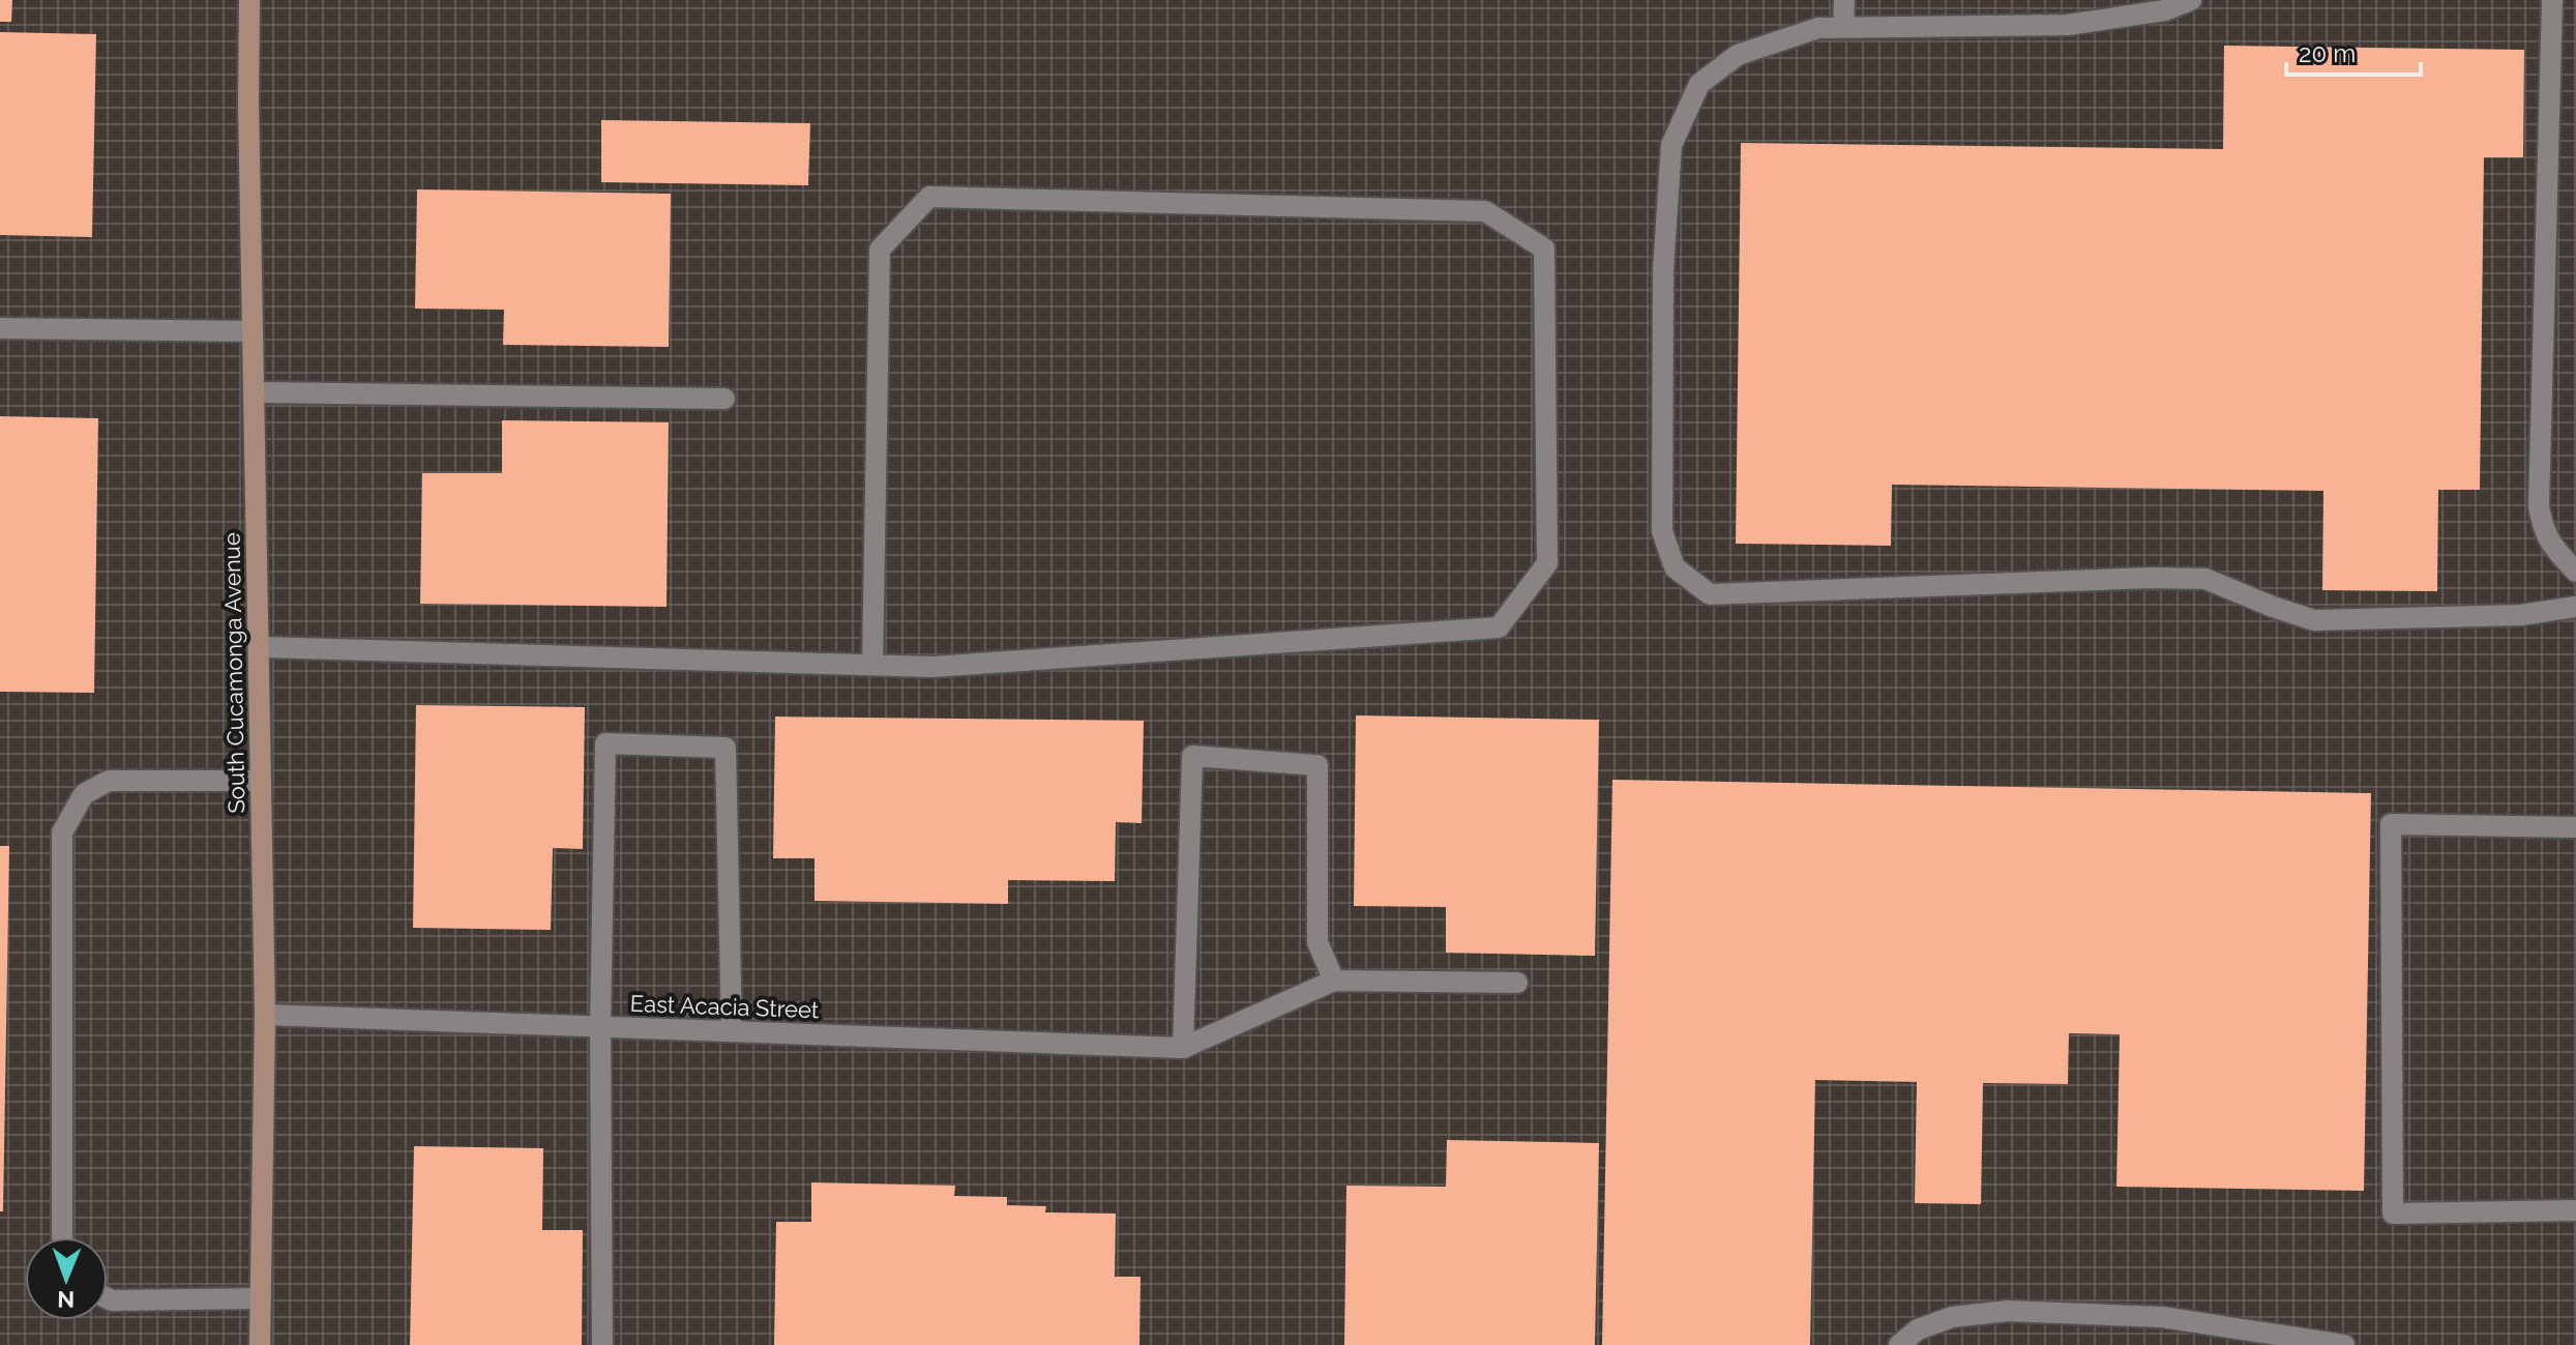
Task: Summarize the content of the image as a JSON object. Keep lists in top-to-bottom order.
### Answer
{
  "streets": {
    "street": ["South Cucamonga Avenue", "East Acacia Street"]
  },
  "crossings": [
    ["South Cucamonga Avenue", "East Acacia Street"]
  ],
  "scale_bar": "20 m",
  "north": "bottom"
}
